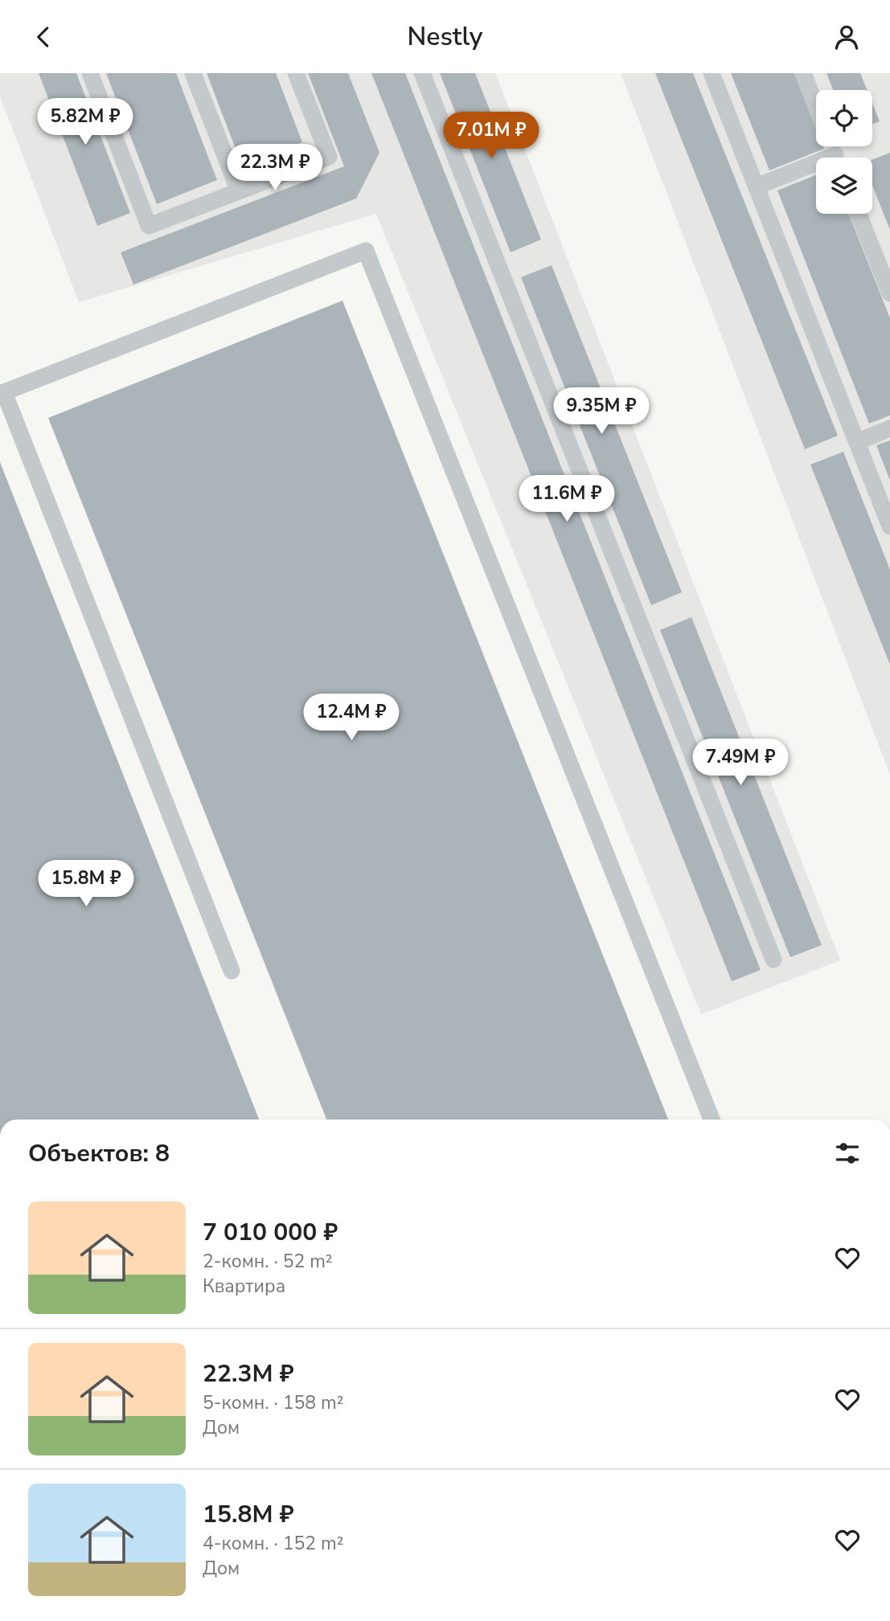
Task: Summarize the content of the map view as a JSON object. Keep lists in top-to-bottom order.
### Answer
{
  "page": {
    "header": "Nestly",
    "price": [
      "5.82M ₽",
      "7.01M ₽",
      "22.3M ₽",
      "9.35M ₽",
      "11.6M ₽",
      "12.4M ₽",
      "7.49M ₽",
      "15.8M ₽"
    ],
    "heading": "Объектов: 8",
    "list": [
      {
        "name": "7 010 000 ₽",
        "note": "2-комн. · 52 m² · Квартира"
      },
      {
        "name": "22.3M ₽",
        "note": "5-комн. · 158 m² · Дом"
      },
      {
        "name": "15.8M ₽",
        "note": "4-комн. · 152 m² · Дом"
      }
    ]
  }
}
